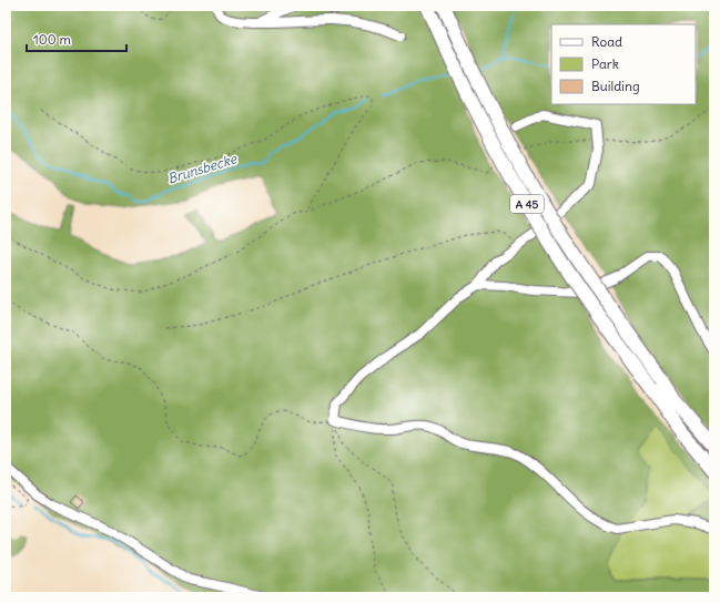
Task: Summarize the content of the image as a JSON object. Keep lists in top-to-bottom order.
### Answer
{
  "streets": {
    "highway": ["A 45"]
  },
  "water": ["Brunsbecke"],
  "legend": ["Road", "Park", "Building"],
  "scale_bar": "100 m"
}
